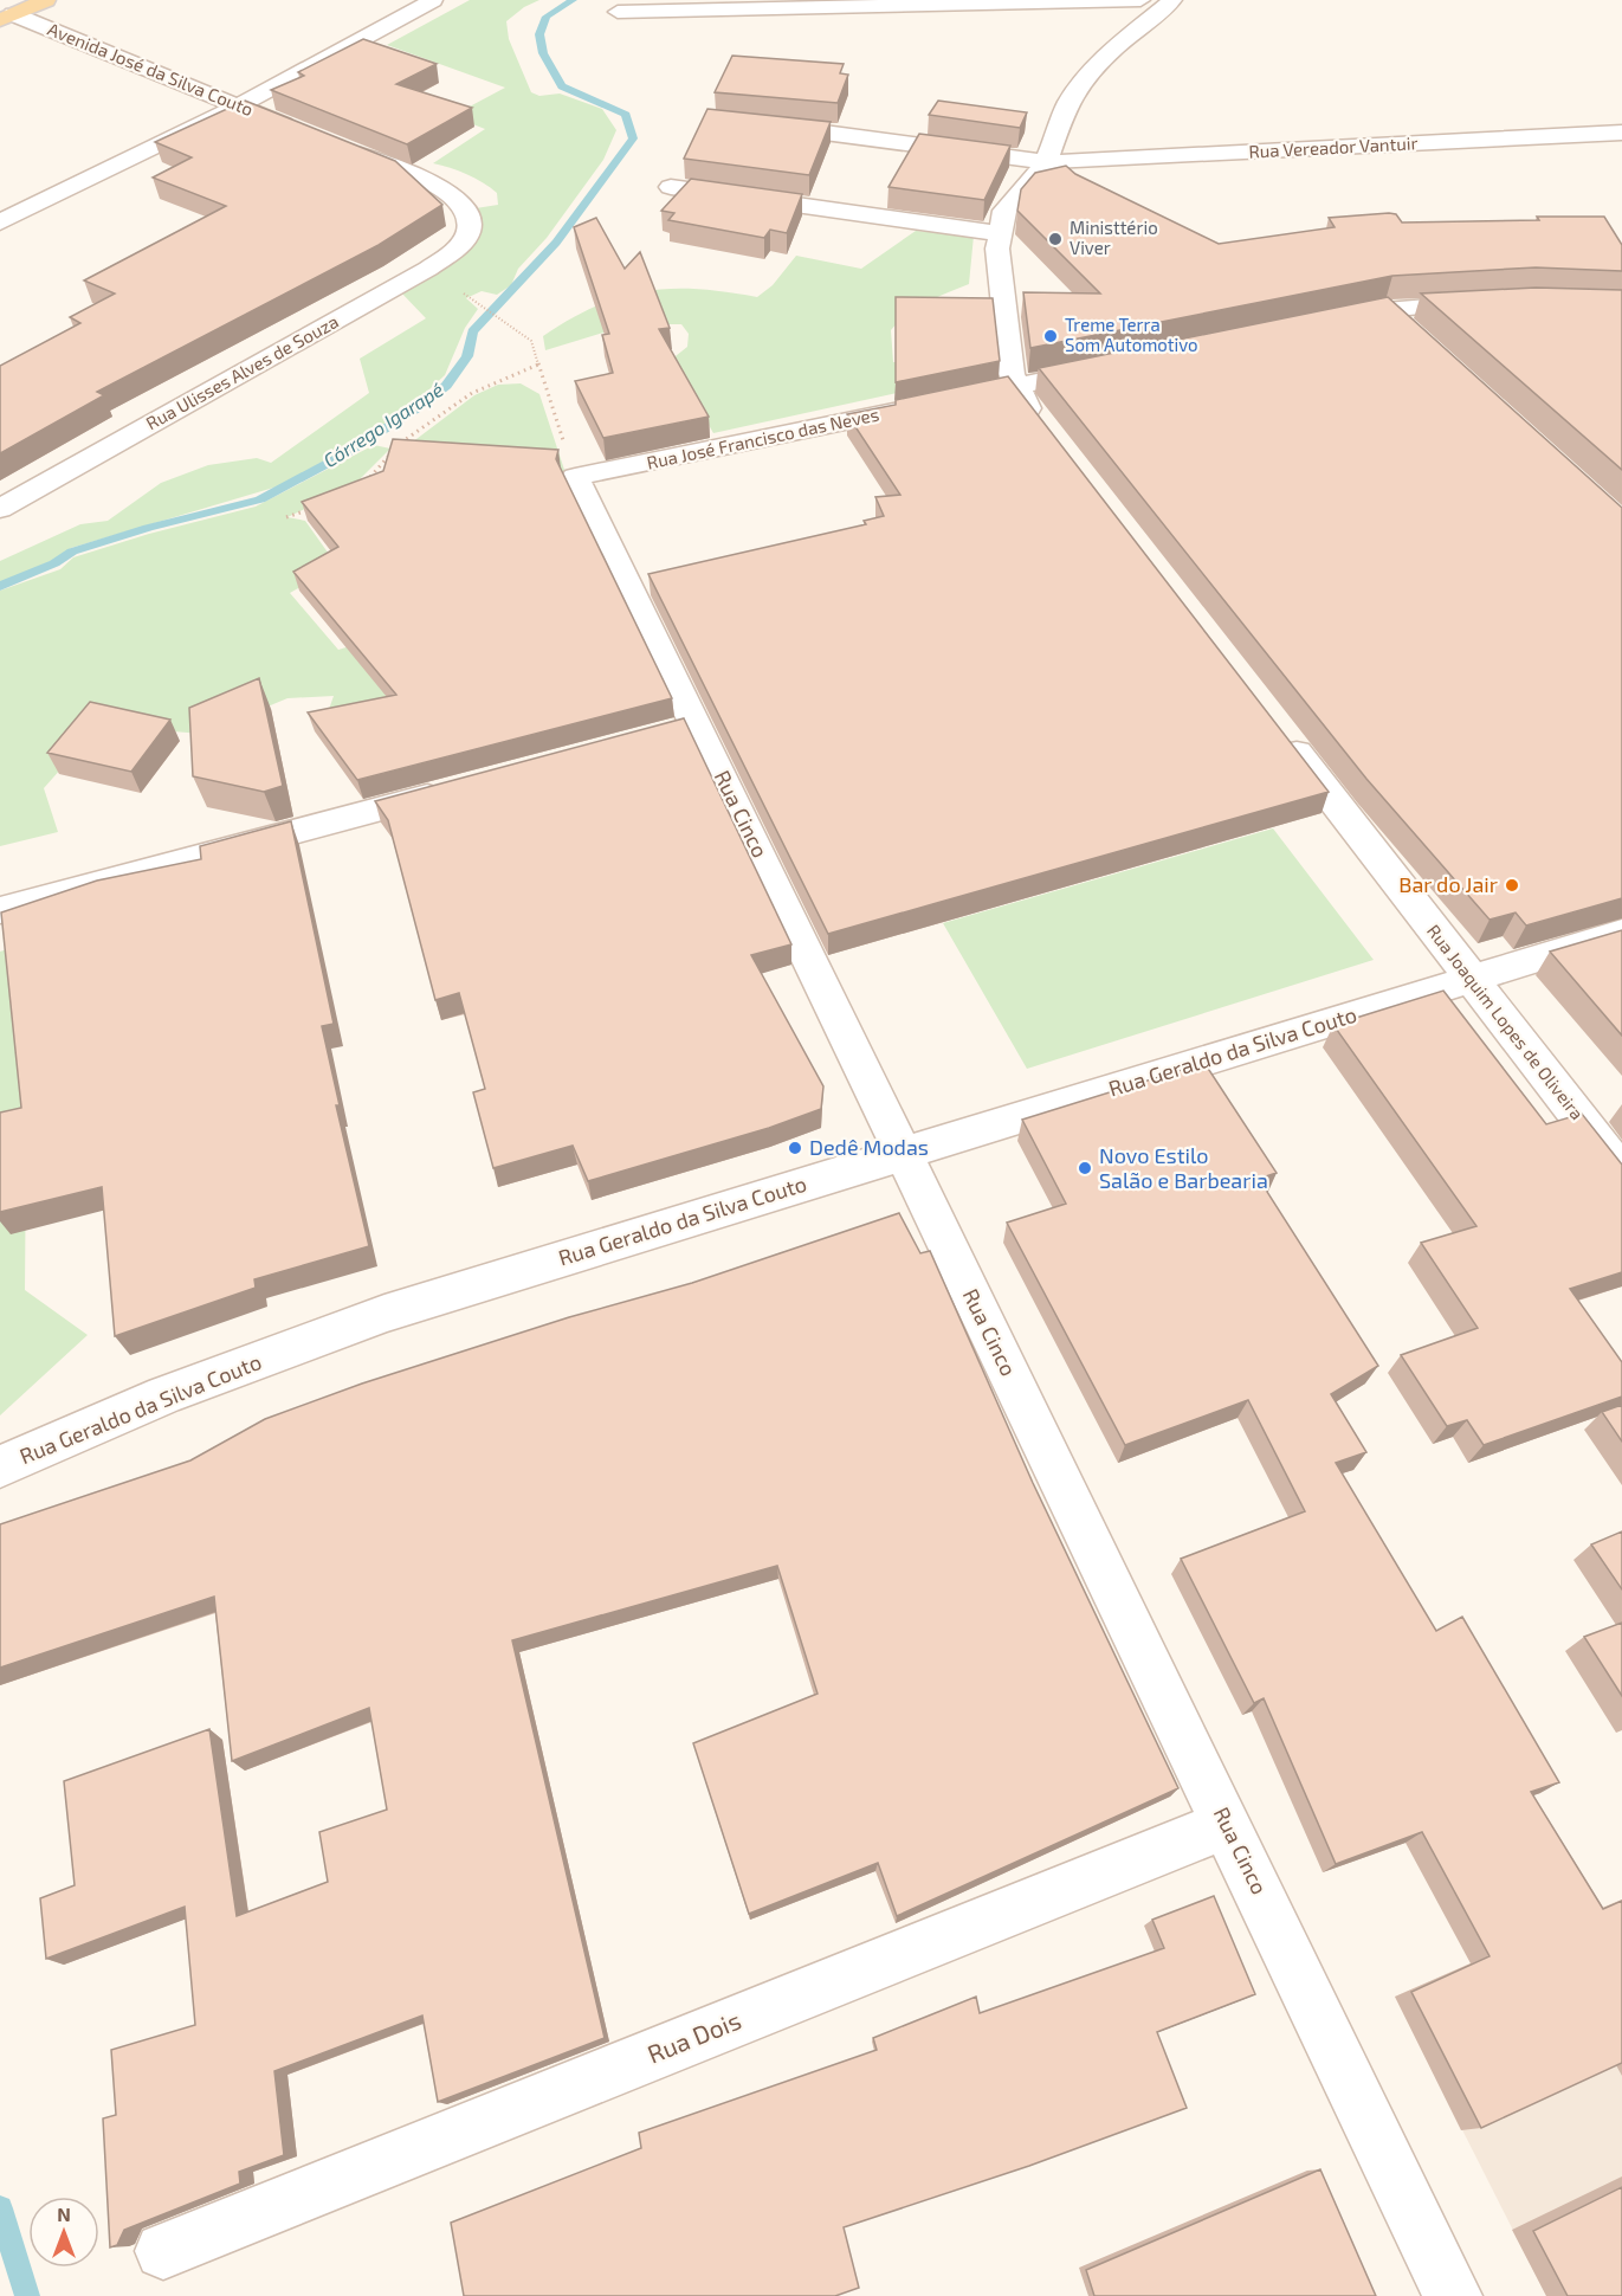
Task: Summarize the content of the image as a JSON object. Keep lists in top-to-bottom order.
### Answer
{
  "streets": {
    "street": [
      "Avenida José da Silva Couto",
      "Rua Vereador Vantuir",
      "Rua Ulisses Alves de Souza",
      "Rua José Francisco das Neves",
      "Rua Cinco",
      "Rua Joaquim Lopes de Oliveira",
      "Rua Geraldo da Silva Couto",
      "Rua Dois"
    ]
  },
  "crossings": [
    ["Rua José Francisco das Neves", "Rua Cinco"],
    ["Rua Cinco", "Rua Geraldo da Silva Couto"],
    ["Rua Cinco", "Rua Dois"],
    ["Rua Joaquim Lopes de Oliveira", "Rua Geraldo da Silva Couto"]
  ],
  "water": ["Córrego Igarapé"],
  "places": [
    "Ministtério Viver",
    "Treme Terra Som Automotivo",
    "Bar do Jair",
    "Dedê Modas",
    "Novo Estilo Salão e Barbearia"
  ],
  "north": "top"
}
